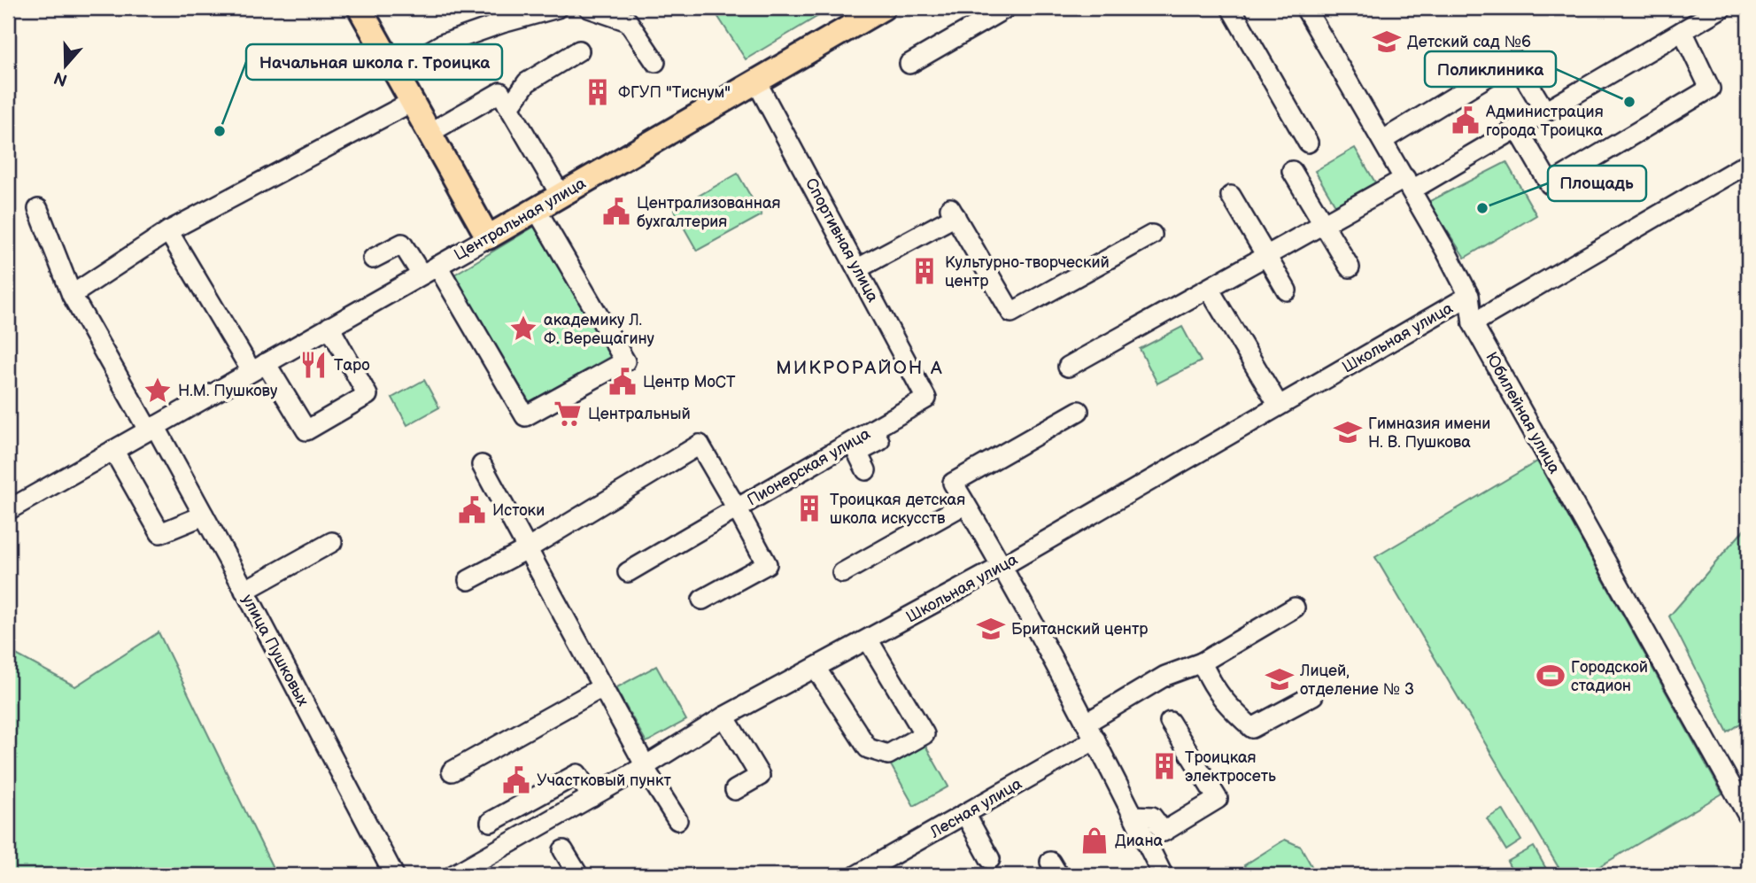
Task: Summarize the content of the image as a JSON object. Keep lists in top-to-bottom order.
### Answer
{
  "streets": {
    "main road": ["Центральная улица"],
    "street": [
      "Спортивная улица",
      "Школьная улица",
      "Юбилейная улица",
      "Пионерская улица",
      "улица Пушковых",
      "Лесная улица"
    ]
  },
  "crossings": [
    ["Центральная улица", "Спортивная улица"],
    ["Центральная улица", "улица Пушковых"],
    ["Спортивная улица", "Пионерская улица"],
    ["Школьная улица", "Юбилейная улица"]
  ],
  "districts": ["МИКРОРАЙОН А"],
  "places": {
    "school or university": [
      "Детский сад №6",
      "Гимназия имени Н. В. Пушкова",
      "Британский центр",
      "Лицей, отделение № 3"
    ],
    "building": [
      "ФГУП \"Тиснум\"",
      "Культурно-творческий центр",
      "Троицкая детская школа искусств",
      "Троицкая электросеть"
    ],
    "other": ["Поликлиника", "Начальная школа г. Троицка", "Площадь"],
    "public building": [
      "Администрация города Троицка",
      "Централизованная бухгалтерия",
      "Центр МоСТ",
      "Истоки",
      "Участковый пункт"
    ],
    "place": ["академику Л. Ф. Верещагину", "Н.М. Пушкову"],
    "restaurant": ["Таро"],
    "supermarket": ["Центральный"],
    "sports": ["Городской стадион"],
    "shop": ["Диана"]
  },
  "north": "bottom"
}
